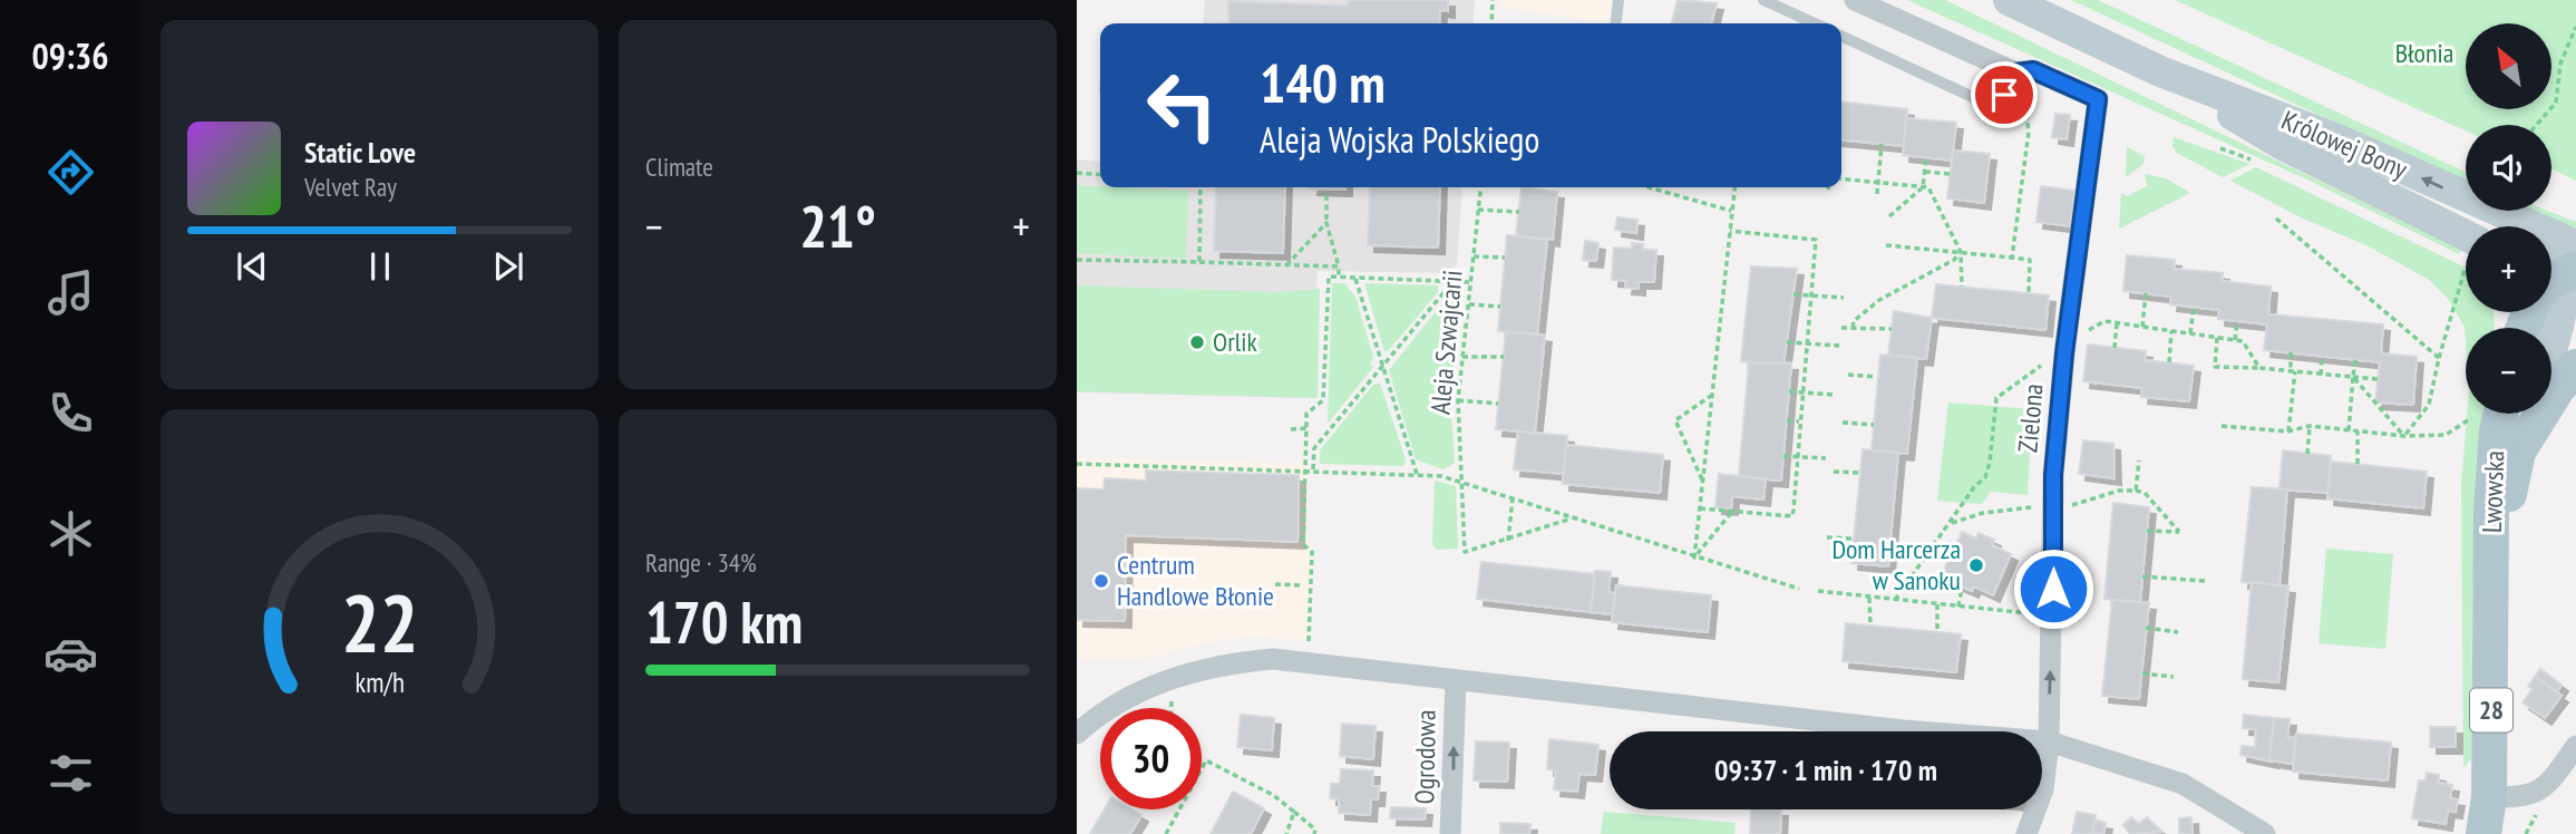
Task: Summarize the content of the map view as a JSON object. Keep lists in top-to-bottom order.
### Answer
{
  "streets": {
    "main road": ["Królowej Bony", "Lwowska", "28"],
    "street": ["Zielona", "Ogrodowa"],
    "path": ["Aleja Szwajcarii"]
  },
  "one_way": ["Ogrodowa"],
  "parks": ["Błonia"],
  "places": ["Orlik", "Dom Harcerza w Sanoku", "Centrum Handlowe Błonie"],
  "north": "top left",
  "page": {
    "tabs": "09:36",
    "tile": [
      "Climate",
      ["Range · 34%", "170 km"]
    ],
    "map_buttons": ["+", "−"],
    "turn": ["140 m", "Aleja Wojska Polskiego"],
    "song": ["Static Love", "Velvet Ray"],
    "heat": ["−", "21°", "+"],
    "limit": "30",
    "trip": "09:37 · 1 min · 170 m",
    "gauge": ["22", "km/h"]
  }
}
